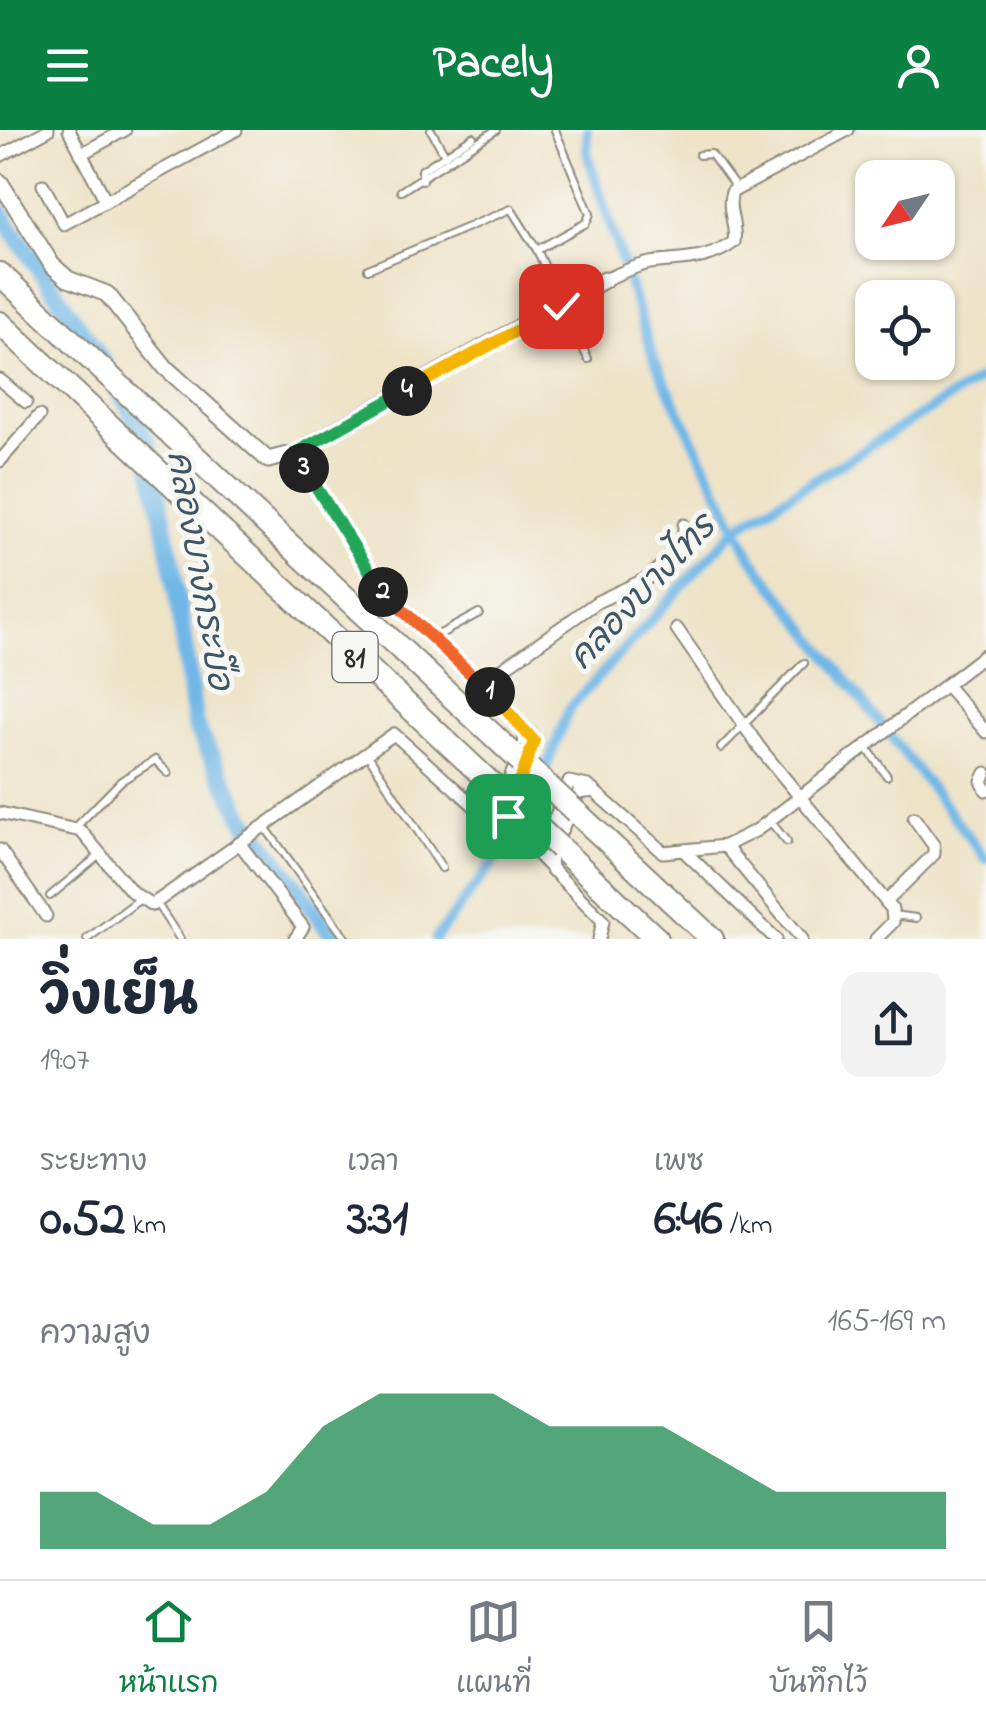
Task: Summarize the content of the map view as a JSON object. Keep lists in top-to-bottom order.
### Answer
{
  "streets": {
    "highway": ["81"]
  },
  "water": ["คลองบางกระบือ", "คลองบางไทร"],
  "north": "bottom left",
  "page": {
    "header": "Pacely",
    "pins": [
      "4",
      "3",
      "2",
      "1"
    ],
    "heading": ["วิ่งเย็น", "19:07"],
    "stats": [
      ["ระยะทาง", "0.52 km"],
      ["เวลา", "3:31"],
      ["เพซ", "6:46 /km"]
    ],
    "chart": ["ความสูง", "165–169 m"],
    "tabs": ["หน้าแรก", "แผนที่", "บันทึกไว้"]
  }
}
